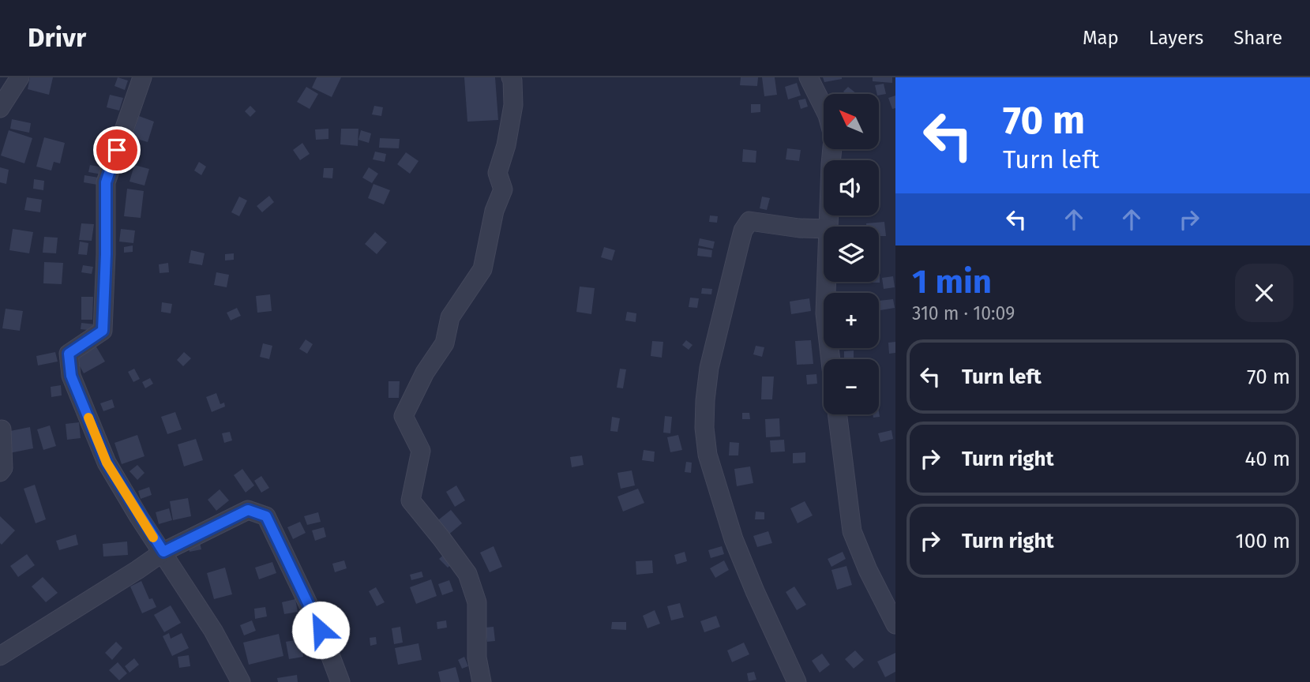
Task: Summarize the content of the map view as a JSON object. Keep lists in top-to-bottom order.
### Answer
{
  "north": "top left",
  "page": {
    "header": "Drivr",
    "nav": ["Map", "Layers", "Share"],
    "turn": ["70 m", "Turn left"],
    "map_buttons": ["+", "−"],
    "heading": ["1 min", "310 m · 10:09"],
    "list": [
      {
        "name": "Turn left",
        "value": "70 m"
      },
      {
        "name": "Turn right",
        "value": "40 m"
      },
      {
        "name": "Turn right",
        "value": "100 m"
      }
    ]
  }
}
